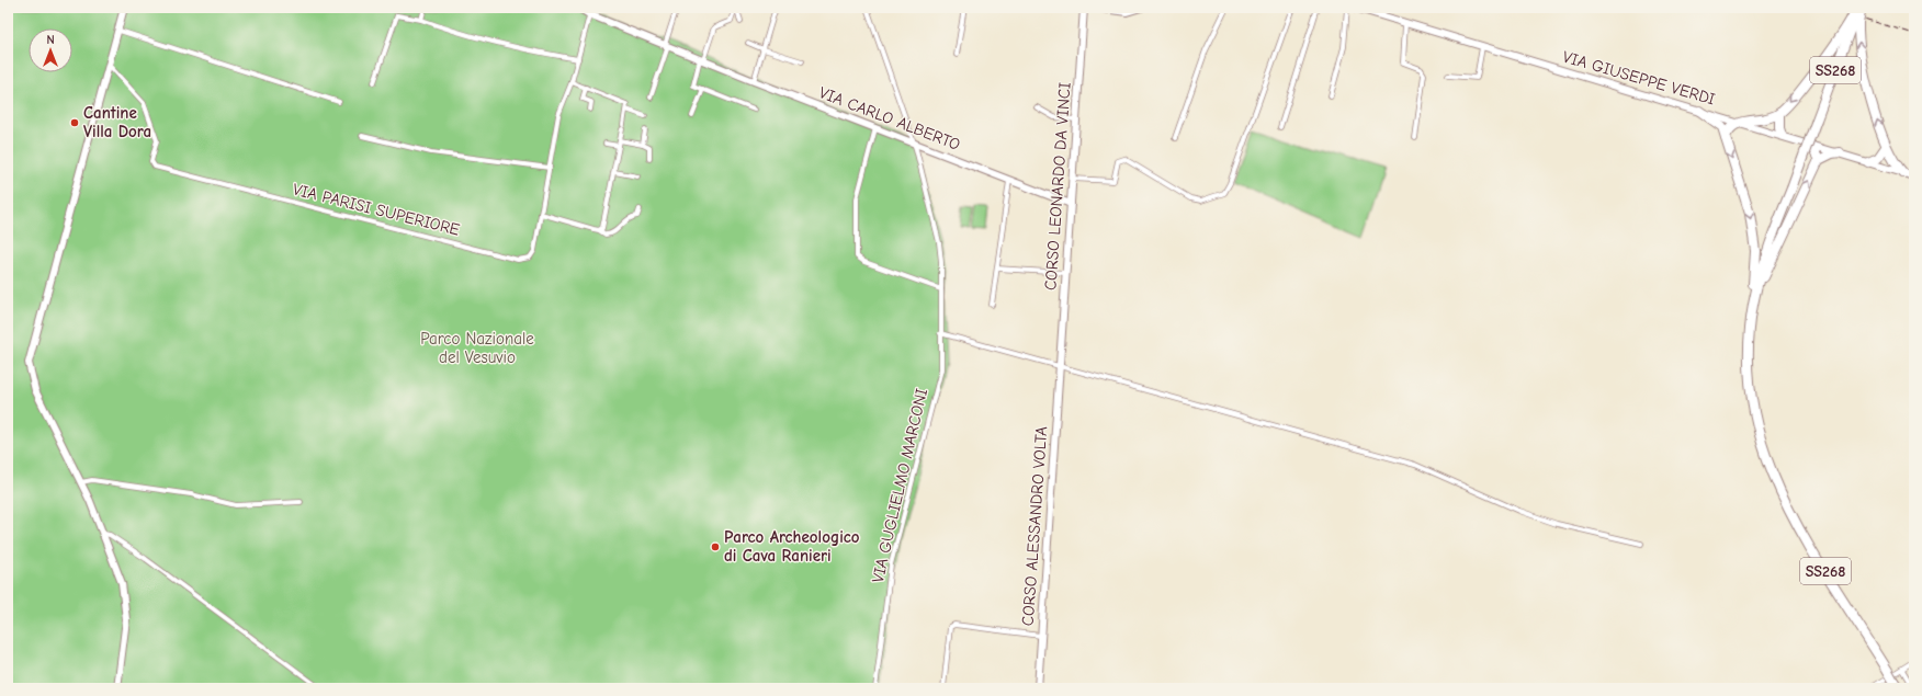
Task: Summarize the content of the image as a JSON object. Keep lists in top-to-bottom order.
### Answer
{
  "streets": {
    "highway": ["SS268"],
    "street": [
      "VIA GIUSEPPE VERDI",
      "VIA CARLO ALBERTO",
      "CORSO LEONARDO DA VINCI",
      "VIA PARISI SUPERIORE",
      "VIA GUGLIELMO MARCONI",
      "CORSO ALESSANDRO VOLTA"
    ]
  },
  "crossings": [
    ["VIA CARLO ALBERTO", "CORSO LEONARDO DA VINCI"],
    ["VIA CARLO ALBERTO", "VIA PARISI SUPERIORE"],
    ["VIA CARLO ALBERTO", "VIA GUGLIELMO MARCONI"],
    ["CORSO LEONARDO DA VINCI", "CORSO ALESSANDRO VOLTA"]
  ],
  "parks": ["Parco Nazionale del Vesuvio"],
  "places": ["Cantine Villa Dora", "Parco Archeologico di Cava Ranieri"],
  "north": "top"
}
